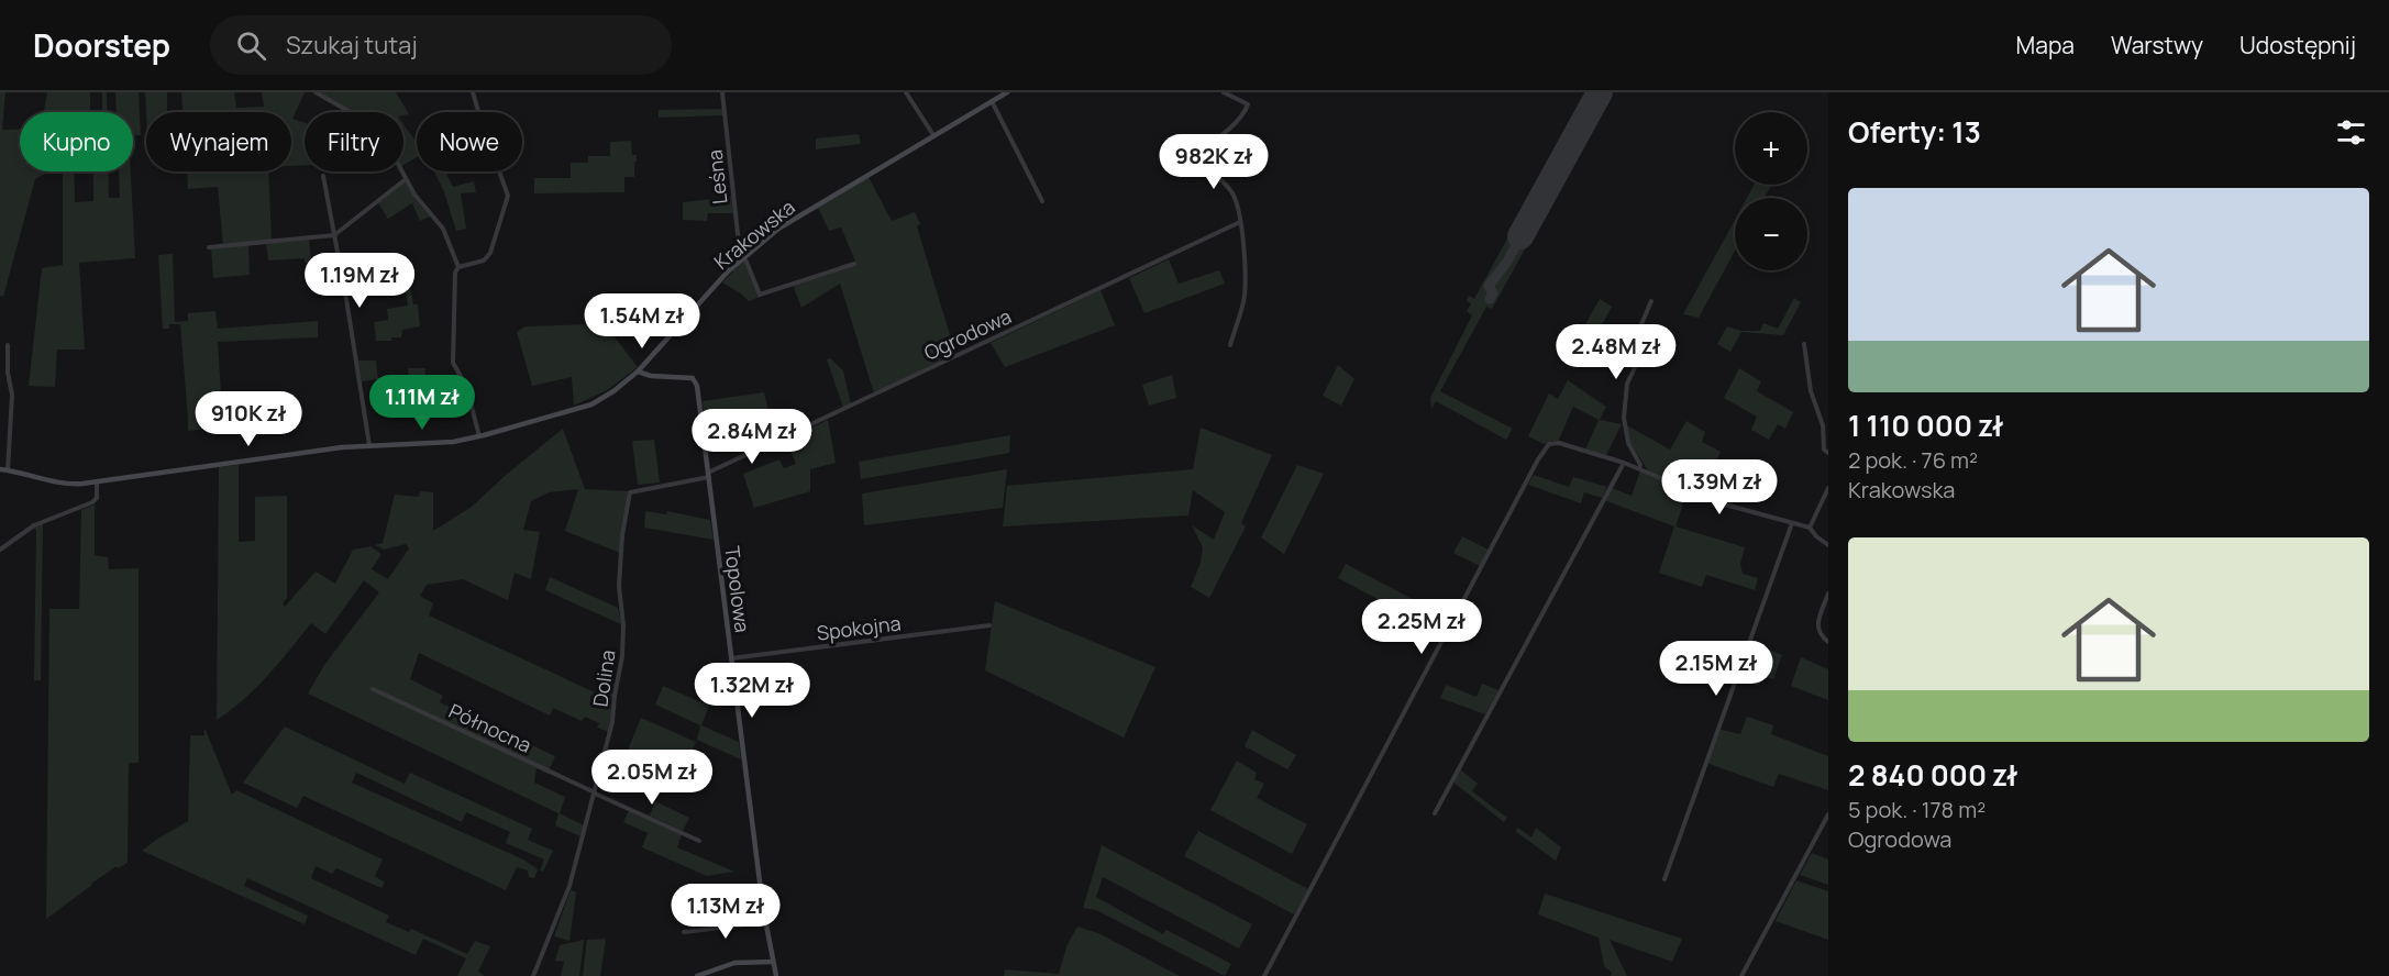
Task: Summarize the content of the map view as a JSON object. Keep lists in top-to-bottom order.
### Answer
{
  "streets": {
    "main road": ["Krakowska", "Topolowa"],
    "street": [
      "Leśna",
      "Ogrodowa",
      "Spokojna",
      "Dolina",
      "Północna"
    ]
  },
  "crossings": [
    ["Leśna", "Krakowska"],
    ["Krakowska", "Topolowa"],
    ["Ogrodowa", "Topolowa"],
    ["Ogrodowa", "Dolina"],
    ["Topolowa", "Spokojna"],
    ["Topolowa", "Dolina"],
    ["Dolina", "Północna"]
  ],
  "page": {
    "header": "Doorstep",
    "search": "Szukaj tutaj",
    "nav": ["Mapa", "Warstwy", "Udostępnij"],
    "heading": "Oferty: 13",
    "map_buttons": ["+", "−"],
    "chip": [
      "Kupno",
      "Wynajem",
      "Filtry",
      "Nowe"
    ],
    "price": [
      "982K zł",
      "1.19M zł",
      "1.54M zł",
      "2.48M zł",
      "1.11M zł",
      "910K zł",
      "2.84M zł",
      "1.39M zł",
      "2.25M zł",
      "2.15M zł",
      "1.32M zł",
      "2.05M zł",
      "1.13M zł"
    ],
    "list": [
      {
        "name": "1 110 000 zł",
        "note": "2 pok. · 76 m² · Krakowska"
      },
      {
        "name": "2 840 000 zł",
        "note": "5 pok. · 178 m² · Ogrodowa"
      }
    ]
  }
}
